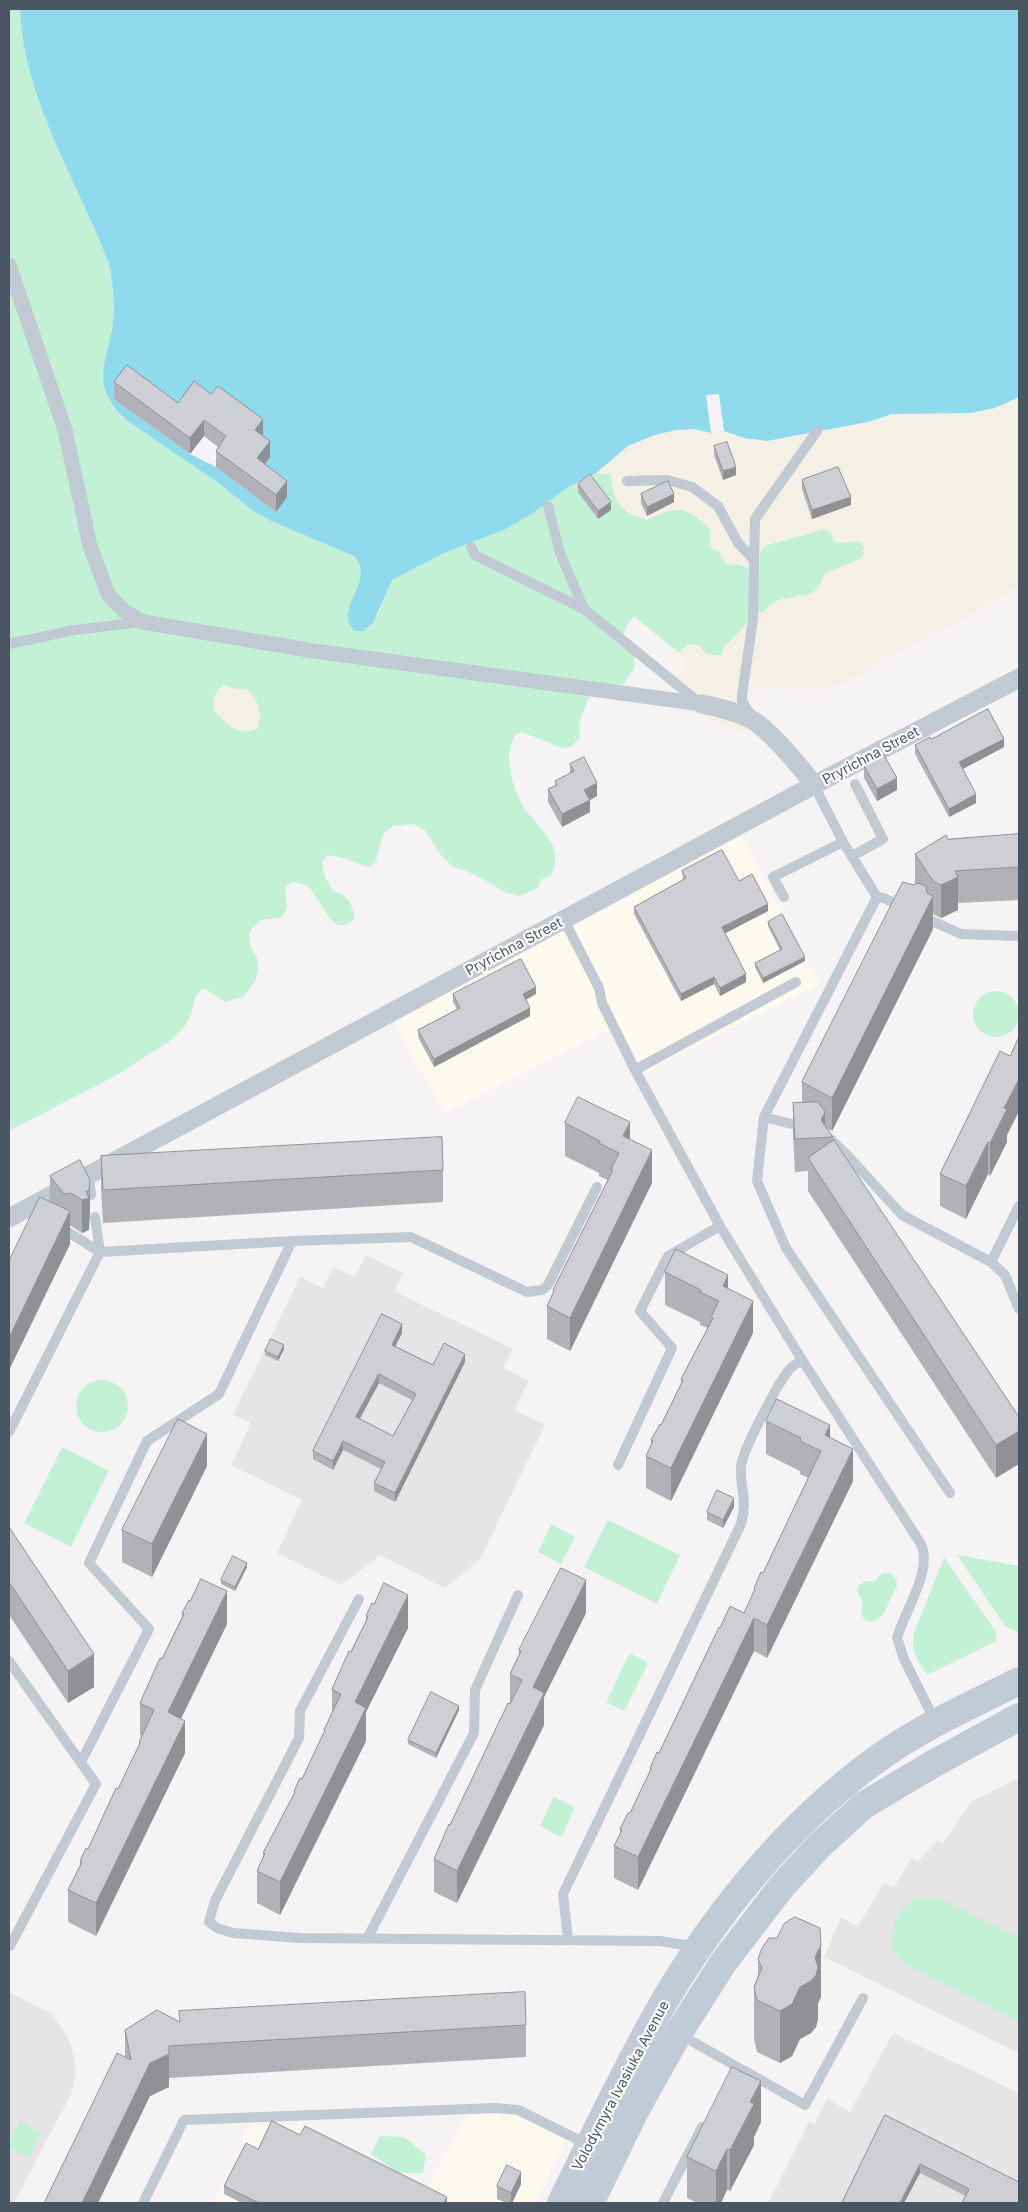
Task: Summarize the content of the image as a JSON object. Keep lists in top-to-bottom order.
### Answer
{
  "streets": {
    "main road": ["Volodymyra Ivasiuka Avenue"],
    "street": ["Pryrichna Street"]
  }
}
